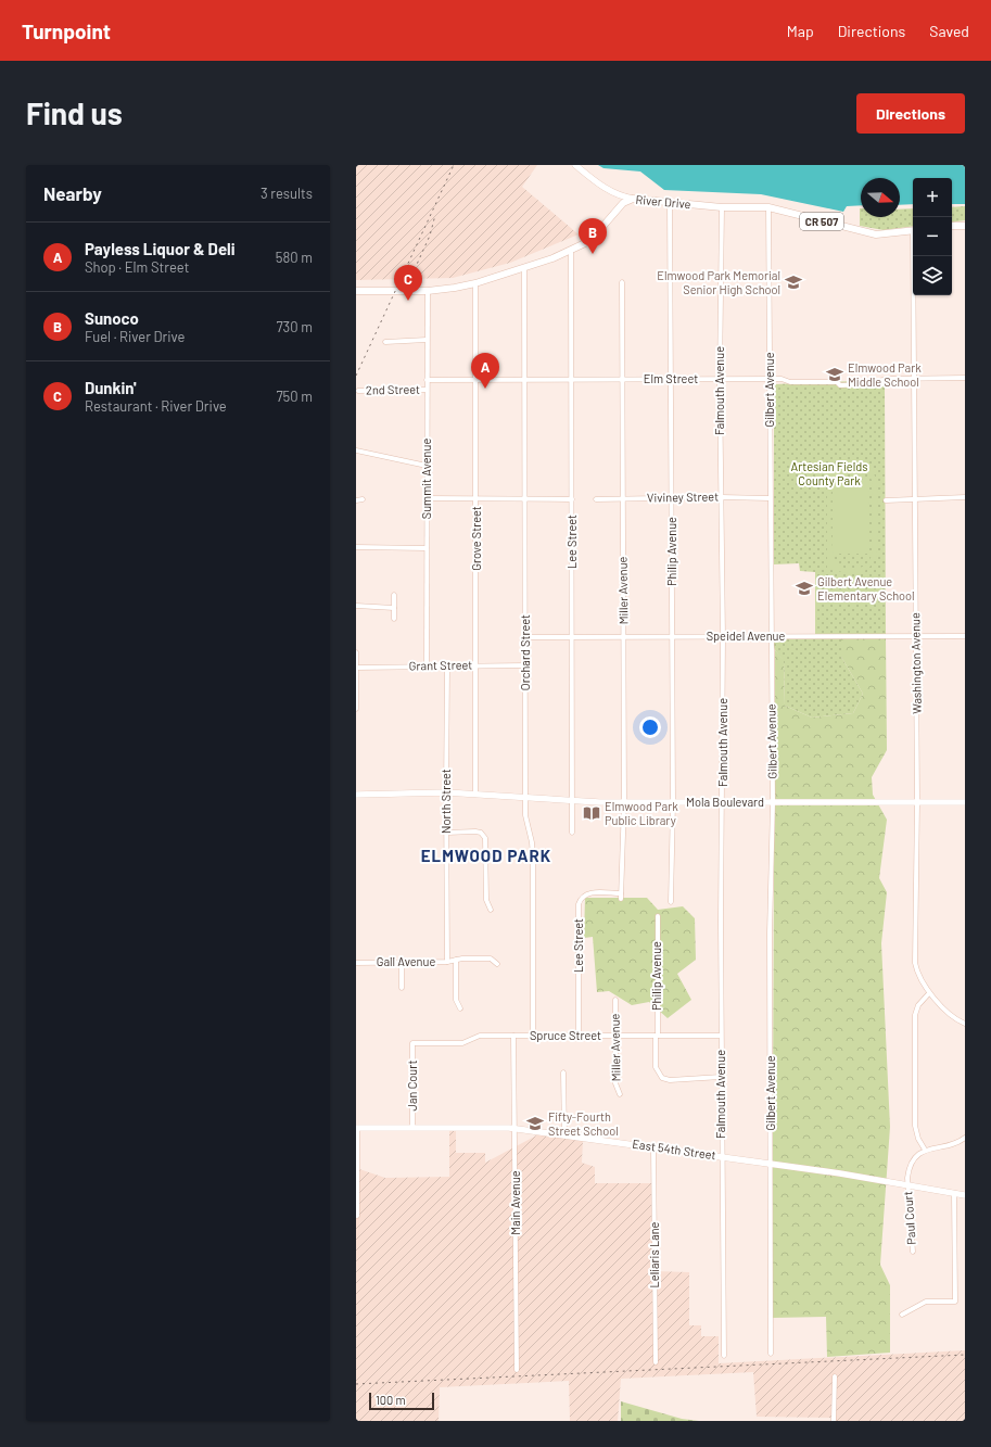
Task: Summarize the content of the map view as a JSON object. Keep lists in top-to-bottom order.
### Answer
{
  "streets": {
    "main road": ["River Drive", "CR 507"],
    "street": [
      "Elm Street",
      "2nd Street",
      "Gilbert Avenue",
      "Falmouth Avenue",
      "Summit Avenue",
      "Viviney Street",
      "Grove Street",
      "Lee Street",
      "Philip Avenue",
      "Miller Avenue",
      "Speidel Avenue",
      "Orchard Street",
      "Washington Avenue",
      "Grant Street",
      "North Street",
      "Mola Boulevard",
      "Gall Avenue",
      "Spruce Street",
      "Jan Court",
      "East 54th Street",
      "Main Avenue",
      "Paul Court",
      "Leliaris Lane"
    ]
  },
  "crossings": [
    ["River Drive", "Gilbert Avenue"],
    ["River Drive", "Falmouth Avenue"],
    ["River Drive", "Summit Avenue"],
    ["River Drive", "Grove Street"],
    ["River Drive", "Lee Street"],
    ["River Drive", "Philip Avenue"],
    ["River Drive", "Orchard Street"],
    ["Elm Street", "Gilbert Avenue"],
    ["Elm Street", "Falmouth Avenue"],
    ["Elm Street", "Summit Avenue"],
    ["Elm Street", "Grove Street"],
    ["Elm Street", "Lee Street"],
    ["Elm Street", "Philip Avenue"],
    ["Elm Street", "Miller Avenue"],
    ["Elm Street", "Orchard Street"],
    ["Elm Street", "Washington Avenue"],
    ["2nd Street", "Summit Avenue"],
    ["Gilbert Avenue", "Viviney Street"],
    ["Gilbert Avenue", "Speidel Avenue"],
    ["Gilbert Avenue", "Mola Boulevard"],
    ["Gilbert Avenue", "East 54th Street"],
    ["Falmouth Avenue", "Viviney Street"],
    ["Falmouth Avenue", "Philip Avenue"],
    ["Falmouth Avenue", "Speidel Avenue"],
    ["Falmouth Avenue", "Mola Boulevard"],
    ["Falmouth Avenue", "Spruce Street"],
    ["Falmouth Avenue", "East 54th Street"],
    ["Summit Avenue", "Grant Street"],
    ["Viviney Street", "Philip Avenue"],
    ["Viviney Street", "Miller Avenue"],
    ["Grove Street", "Grant Street"],
    ["Grove Street", "Mola Boulevard"],
    ["Lee Street", "Miller Avenue"],
    ["Lee Street", "Speidel Avenue"],
    ["Lee Street", "Mola Boulevard"],
    ["Lee Street", "Spruce Street"],
    ["Philip Avenue", "Speidel Avenue"],
    ["Philip Avenue", "Mola Boulevard"],
    ["Philip Avenue", "Spruce Street"],
    ["Miller Avenue", "Speidel Avenue"],
    ["Miller Avenue", "Mola Boulevard"],
    ["Miller Avenue", "Spruce Street"],
    ["Speidel Avenue", "Orchard Street"],
    ["Speidel Avenue", "Washington Avenue"],
    ["Orchard Street", "Grant Street"],
    ["Orchard Street", "Mola Boulevard"],
    ["Orchard Street", "Spruce Street"],
    ["Washington Avenue", "Mola Boulevard"],
    ["Grant Street", "North Street"],
    ["North Street", "Mola Boulevard"],
    ["North Street", "Gall Avenue"],
    ["Spruce Street", "Jan Court"],
    ["Spruce Street", "Main Avenue"],
    ["Jan Court", "East 54th Street"],
    ["East 54th Street", "Main Avenue"],
    ["East 54th Street", "Paul Court"],
    ["East 54th Street", "Leliaris Lane"]
  ],
  "districts": ["ELMWOOD PARK"],
  "parks": ["Artesian Fields County Park"],
  "places": {
    "school or university": [
      "Elmwood Park Memorial Senior High School",
      "Elmwood Park Middle School",
      "Gilbert Avenue Elementary School",
      "Fifty-Fourth Street School"
    ],
    "library": ["Elmwood Park Public Library"]
  },
  "scale_bar": "100 m",
  "north": "right",
  "page": {
    "header": "Turnpoint",
    "nav": ["Map", "Directions", "Saved"],
    "buttons": "Directions",
    "title": "Find us",
    "heading": ["Nearby", "3 results"],
    "map_buttons": ["+", "−"],
    "pins": ["B", "C", "A"],
    "list": [
      {
        "mark": "A",
        "name": "Payless Liquor & Deli",
        "note": "Shop · Elm Street",
        "value": "580 m"
      },
      {
        "mark": "B",
        "name": "Sunoco",
        "note": "Fuel · River Drive",
        "value": "730 m"
      },
      {
        "mark": "C",
        "name": "Dunkin'",
        "note": "Restaurant · River Drive",
        "value": "750 m"
      }
    ],
    "scale": "100 m"
  }
}
